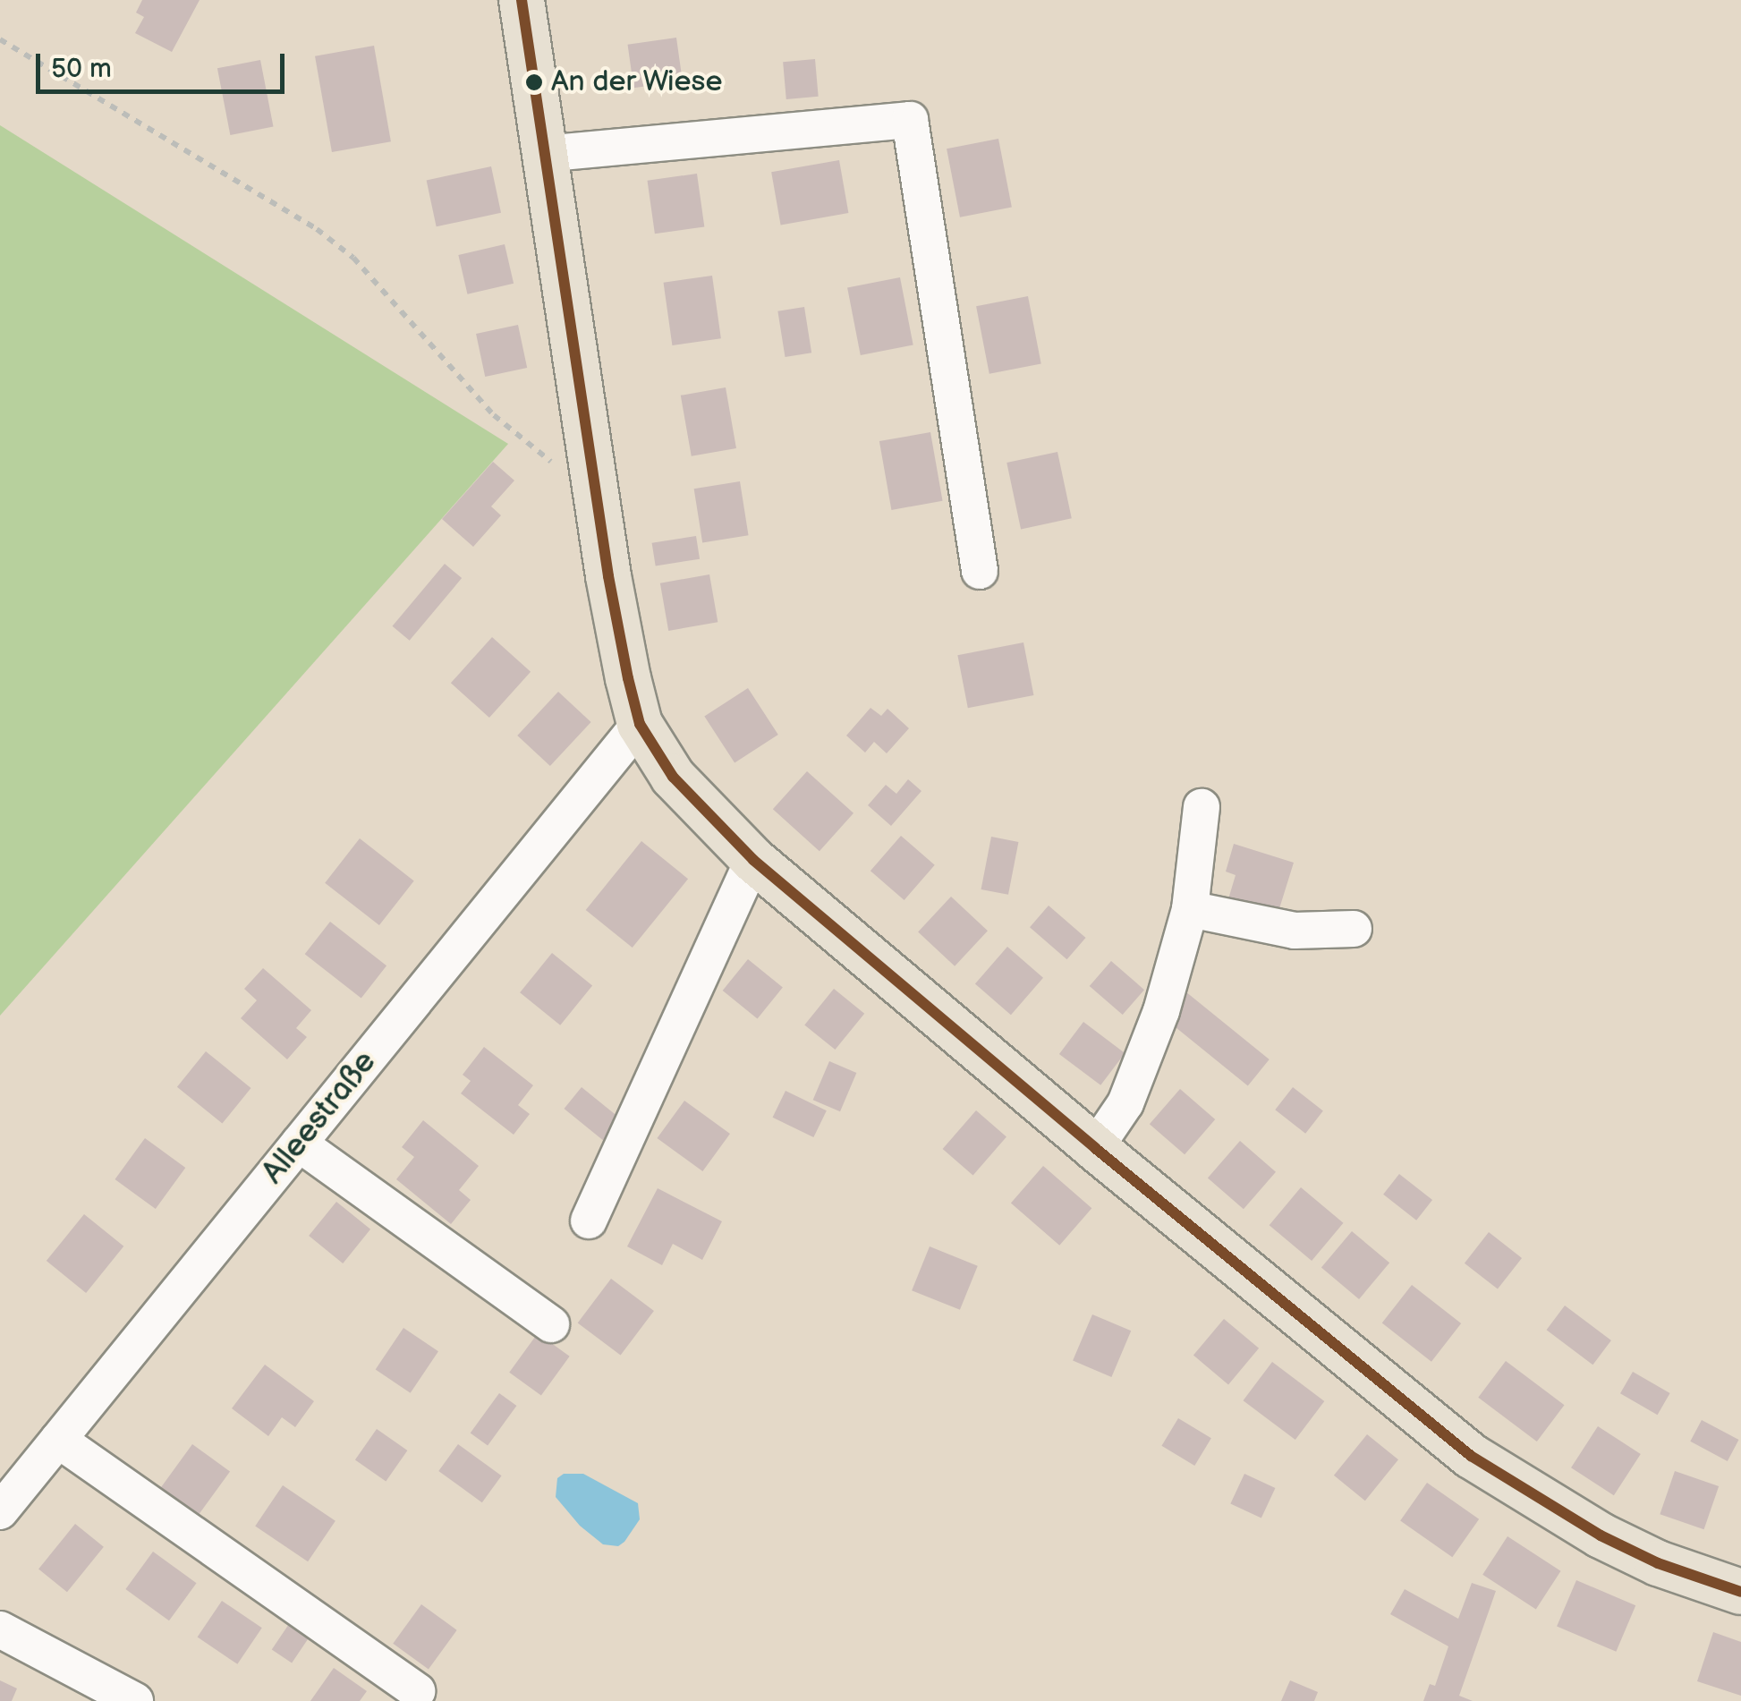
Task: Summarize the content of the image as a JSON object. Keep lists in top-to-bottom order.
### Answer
{
  "streets": {
    "street": ["Alleestraße"]
  },
  "places": ["An der Wiese"],
  "scale_bar": "50 m"
}
